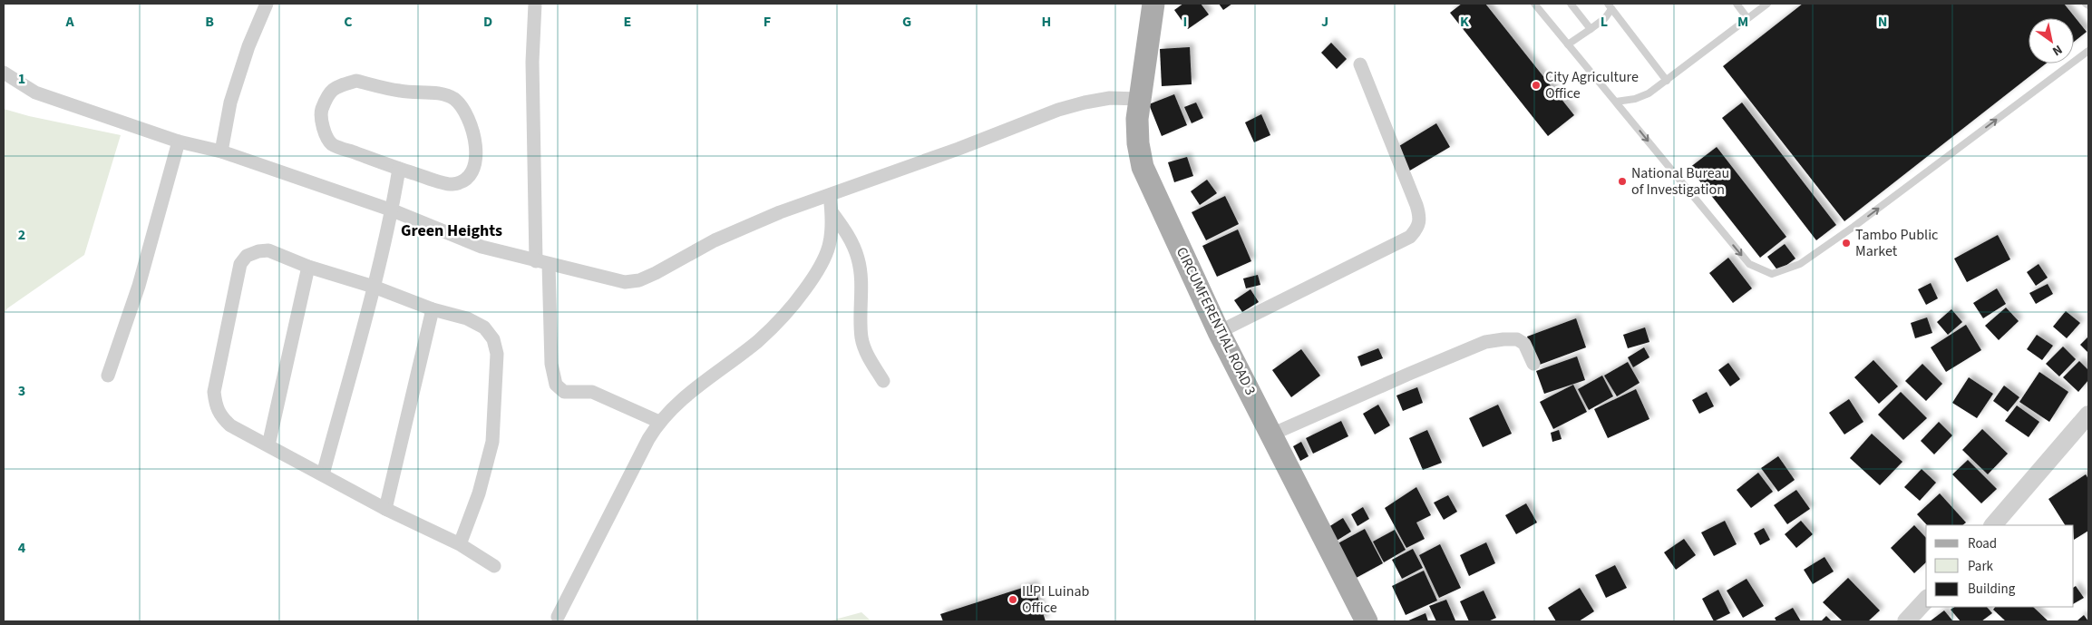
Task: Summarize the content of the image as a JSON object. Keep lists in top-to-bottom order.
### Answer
{
  "streets": {
    "main road": ["CIRCUMFERENTIAL ROAD 3"]
  },
  "districts": ["Green Heights"],
  "places": [
    "City Agriculture Office",
    "National Bureau of Investigation",
    "Tambo Public Market",
    "ILPI Luinab Office"
  ],
  "legend": ["Road", "Park", "Building"],
  "north": "bottom right",
  "grid": {
    "columns": [
      "A",
      "B",
      "C",
      "D",
      "E",
      "F",
      "G",
      "H",
      "I",
      "J",
      "K",
      "L",
      "M",
      "N"
    ],
    "rows": [
      "1",
      "2",
      "3",
      "4"
    ]
  }
}
